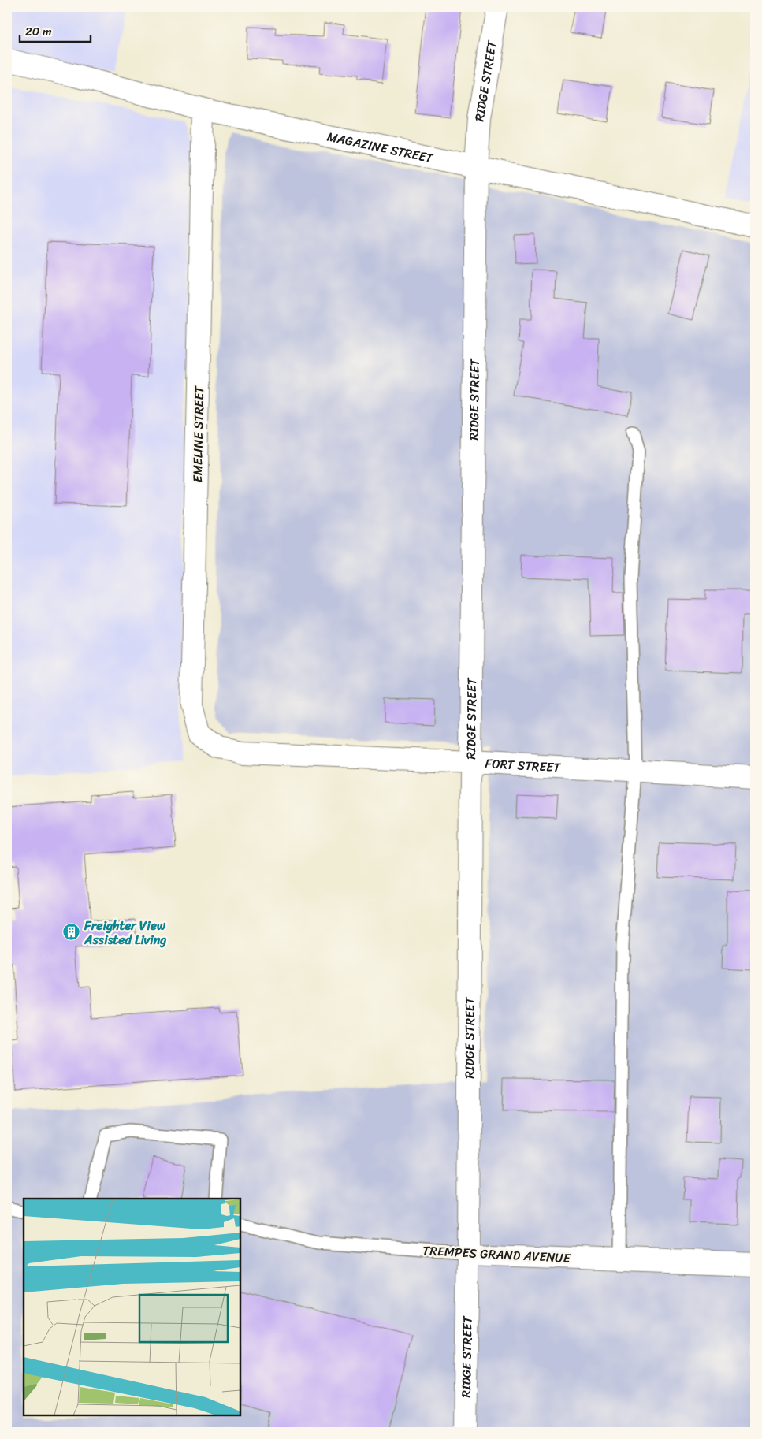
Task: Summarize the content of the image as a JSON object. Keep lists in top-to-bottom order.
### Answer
{
  "streets": {
    "street": [
      "RIDGE STREET",
      "MAGAZINE STREET",
      "EMELINE STREET",
      "FORT STREET",
      "TREMPES GRAND AVENUE"
    ]
  },
  "crossings": [
    ["RIDGE STREET", "MAGAZINE STREET"],
    ["RIDGE STREET", "FORT STREET"],
    ["RIDGE STREET", "TREMPES GRAND AVENUE"],
    ["MAGAZINE STREET", "EMELINE STREET"],
    ["EMELINE STREET", "FORT STREET"]
  ],
  "places": {
    "building": ["Freighter View Assisted Living"]
  },
  "scale_bar": "20 m"
}
